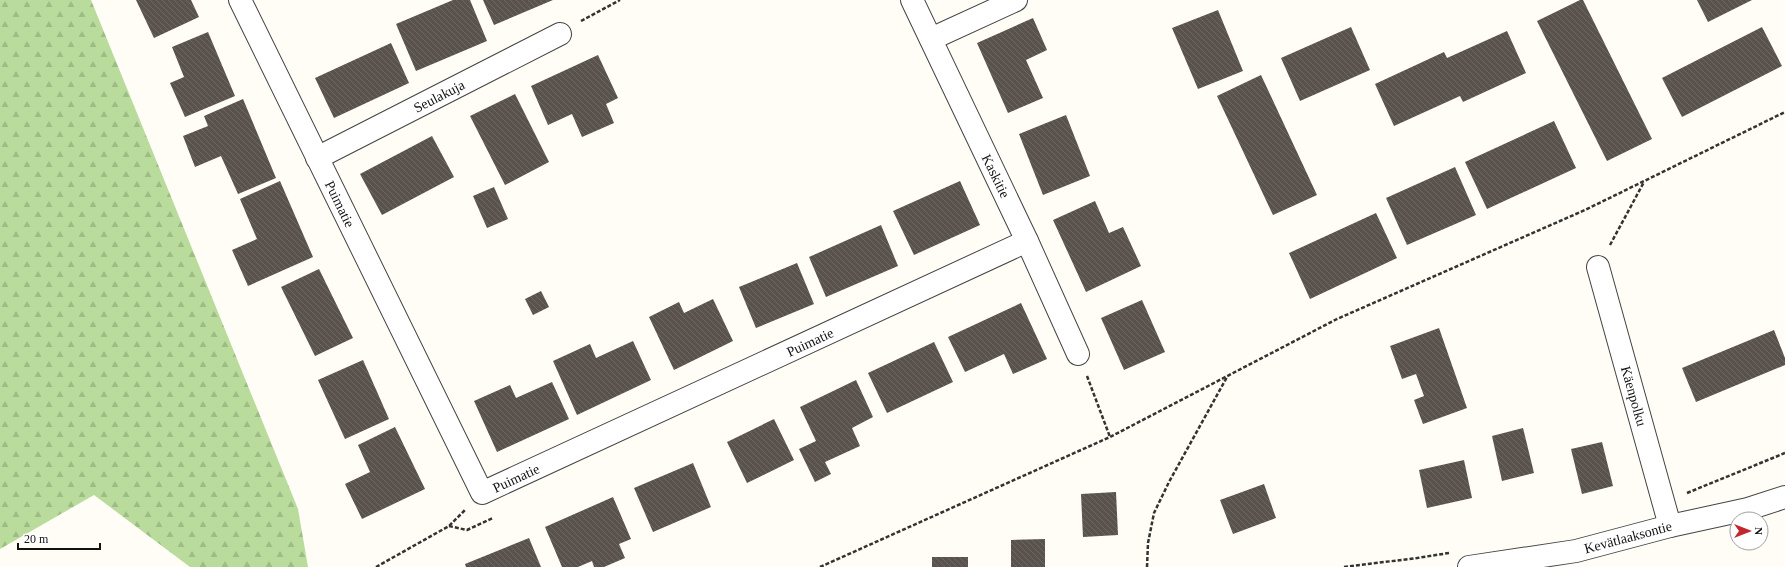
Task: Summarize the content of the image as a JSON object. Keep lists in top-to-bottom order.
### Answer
{
  "streets": {
    "street": [
      "Seulakuja",
      "Kaskitie",
      "Puimatie",
      "Käenpolku",
      "Kevätlaaksontie"
    ]
  },
  "crossings": [
    ["Seulakuja", "Puimatie"],
    ["Kaskitie", "Puimatie"],
    ["Käenpolku", "Kevätlaaksontie"]
  ],
  "scale_bar": "20 m",
  "north": "right"
}
